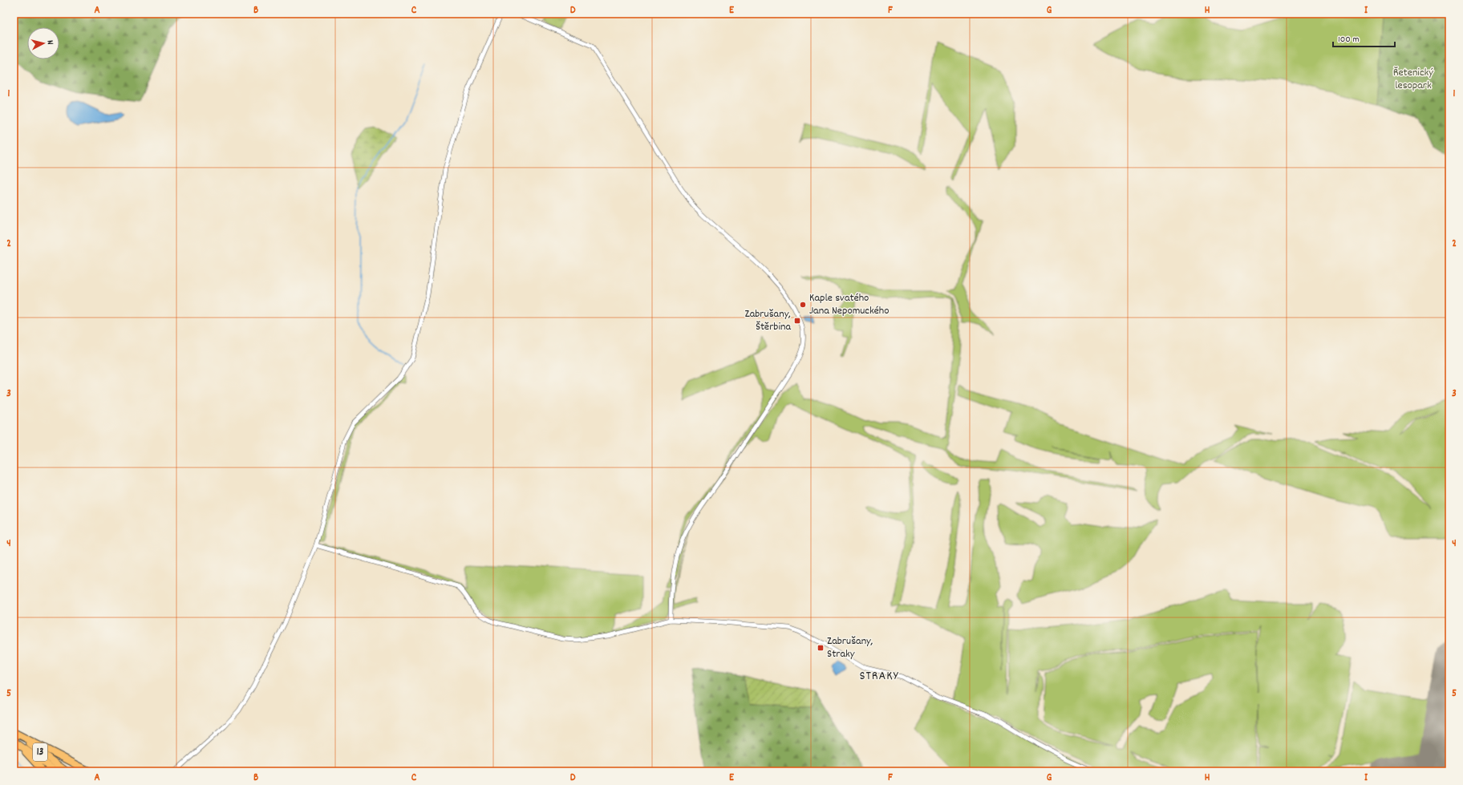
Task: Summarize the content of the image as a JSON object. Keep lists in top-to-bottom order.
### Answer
{
  "streets": {
    "highway": ["13"]
  },
  "districts": ["STRAKY"],
  "parks": ["Řetenický lesopark"],
  "places": {
    "other": ["Kaple svatého Jana Nepomuckého"],
    "transit": ["Zabrušany, Štěrbina", "Zabrušany, Straky"]
  },
  "scale_bar": "100 m",
  "north": "right",
  "grid": {
    "columns": [
      "A",
      "B",
      "C",
      "D",
      "E",
      "F",
      "G",
      "H",
      "I"
    ],
    "rows": [
      "1",
      "2",
      "3",
      "4",
      "5"
    ]
  }
}
